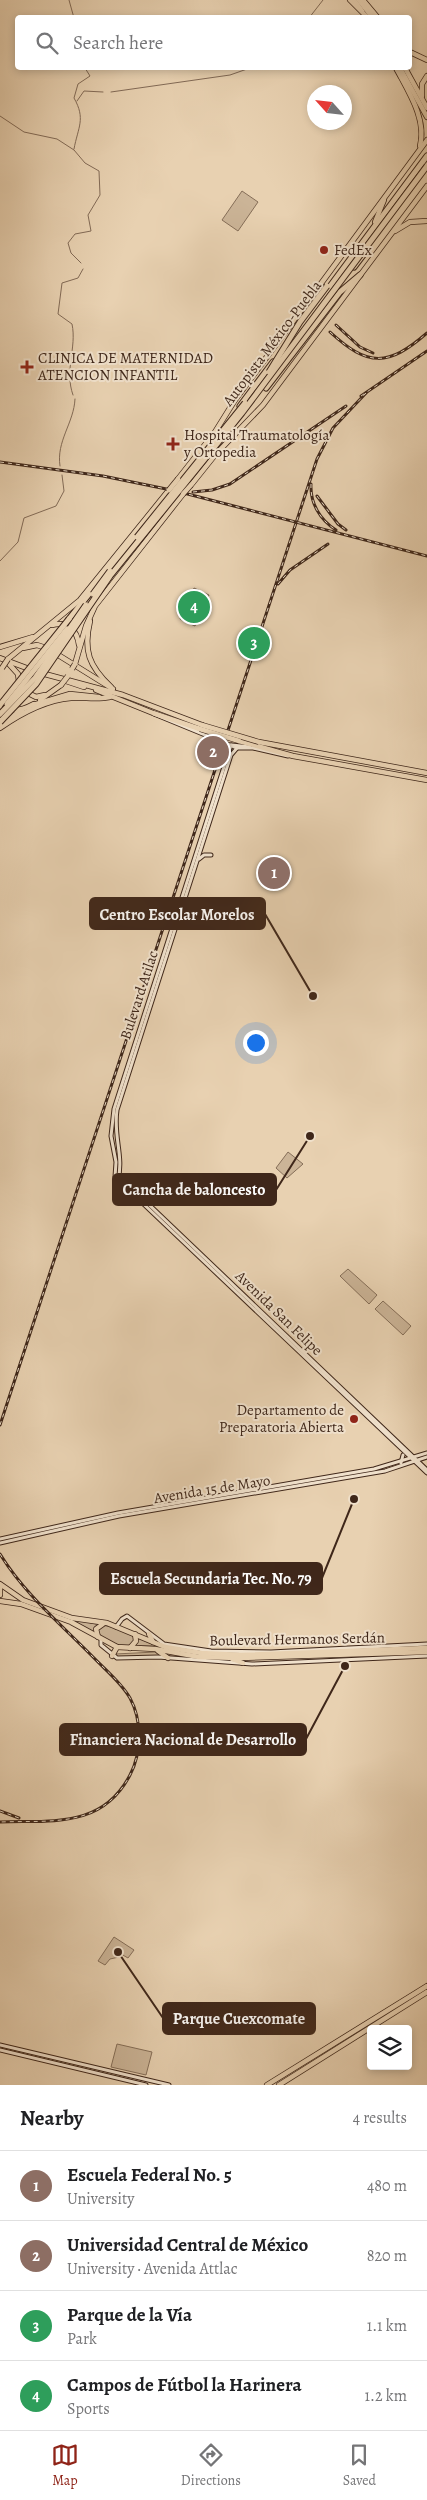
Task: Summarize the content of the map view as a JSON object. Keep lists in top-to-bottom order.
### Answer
{
  "streets": {
    "highway": ["Autopista México-Puebla"],
    "main road": [
      "Bulevard Atilac",
      "Avenida San Felipe",
      "Avenida 15 de Mayo",
      "Boulevard Hermanos Serdán"
    ]
  },
  "crossings": [
    ["Bulevard Atilac", "Avenida San Felipe"],
    ["Avenida San Felipe", "Avenida 15 de Mayo"]
  ],
  "places": {
    "other": [
      "FedEx",
      "Centro Escolar Morelos",
      "Cancha de baloncesto",
      "Departamento de Preparatoria Abierta",
      "Escuela Secundaria Tec. No. 79",
      "Financiera Nacional de Desarrollo",
      "Parque Cuexcomate"
    ],
    "health": ["CLINICA DE MATERNIDAD ATENCION INFANTIL", "Hospital Traumatología y Ortopedia"]
  },
  "north": "top left",
  "page": {
    "search": "Search here",
    "pins": [
      "4",
      "3",
      "2",
      "1"
    ],
    "heading": ["Nearby", "4 results"],
    "list": [
      {
        "mark": "1",
        "name": "Escuela Federal No. 5",
        "note": "University",
        "value": "480 m"
      },
      {
        "mark": "2",
        "name": "Universidad Central de México",
        "note": "University · Avenida Attlac",
        "value": "820 m"
      },
      {
        "mark": "3",
        "name": "Parque de la Vía",
        "note": "Park",
        "value": "1.1 km"
      },
      {
        "mark": "4",
        "name": "Campos de Fútbol la Harinera",
        "note": "Sports",
        "value": "1.2 km"
      }
    ],
    "nav": ["Map", "Directions", "Saved"]
  }
}
